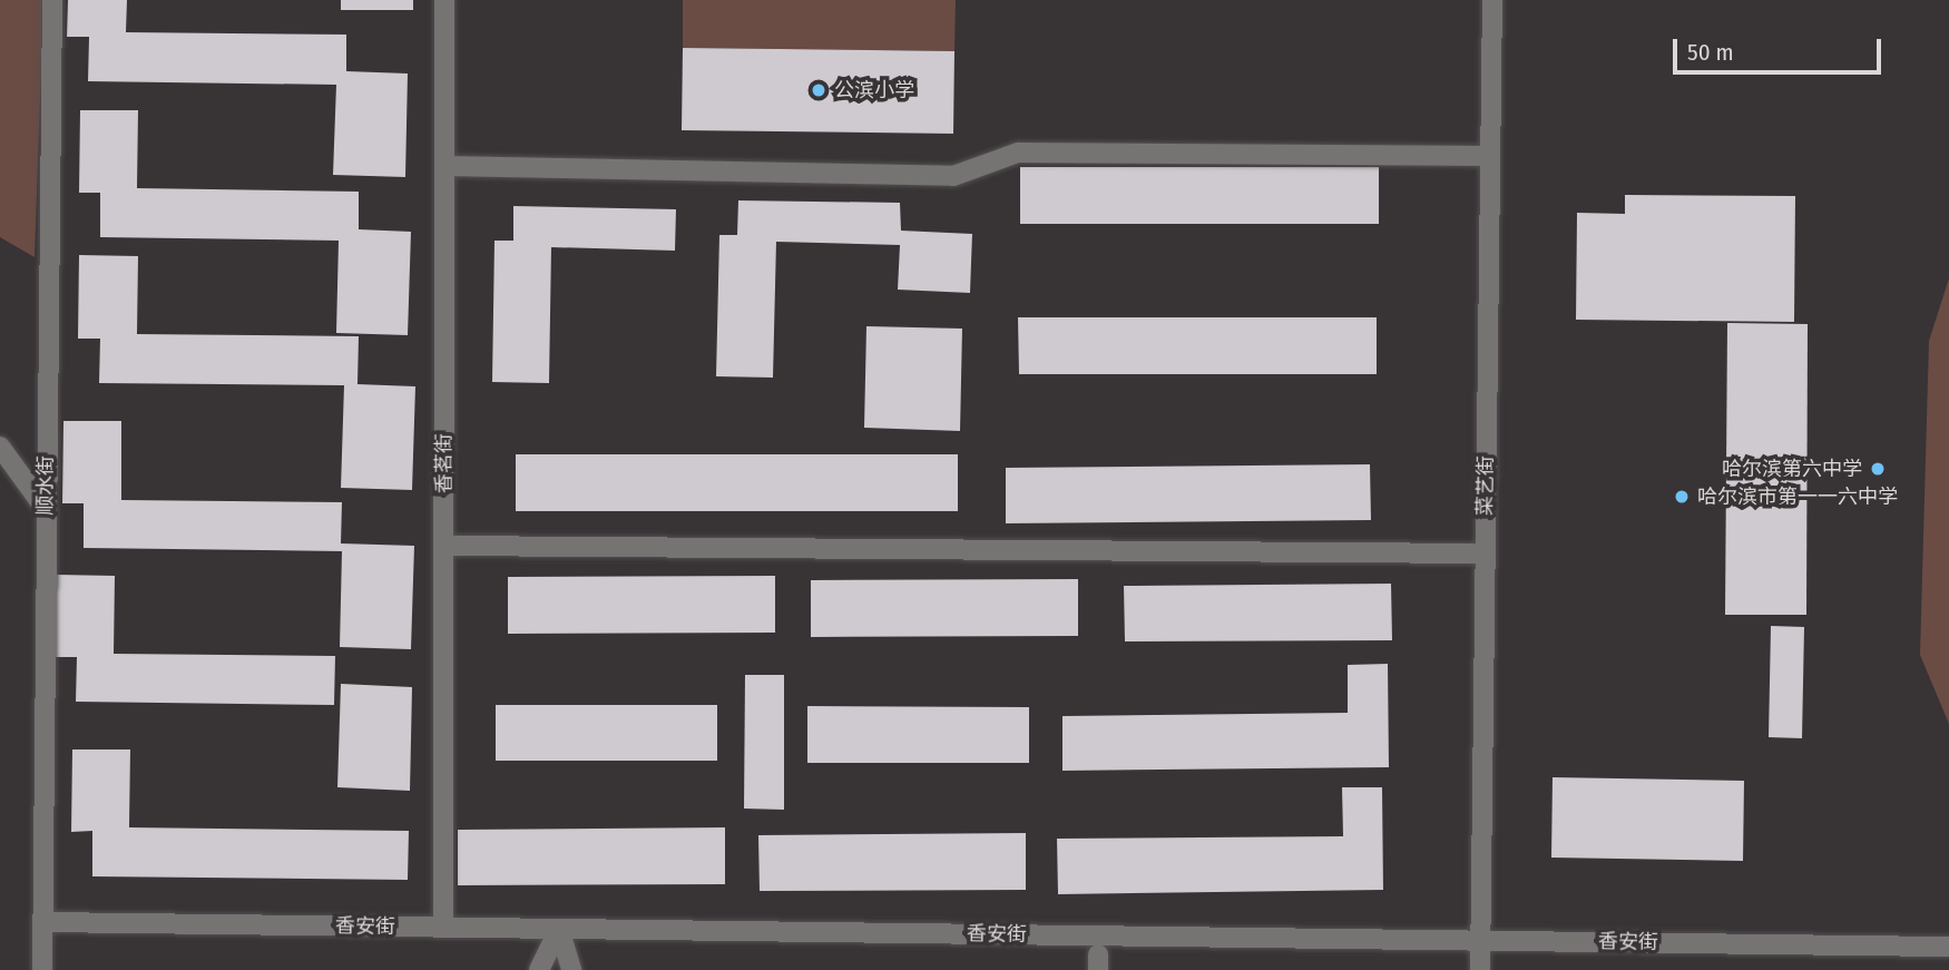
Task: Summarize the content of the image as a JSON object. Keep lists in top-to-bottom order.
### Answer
{
  "streets": {
    "street": [
      "香茗街",
      "顺水街",
      "菜艺街",
      "香安街"
    ]
  },
  "crossings": [
    ["香茗街", "香安街"],
    ["顺水街", "香安街"],
    ["菜艺街", "香安街"]
  ],
  "places": ["公滨小学", "哈尔滨第六中学", "哈尔滨市第一一六中学"],
  "scale_bar": "50 m"
}
